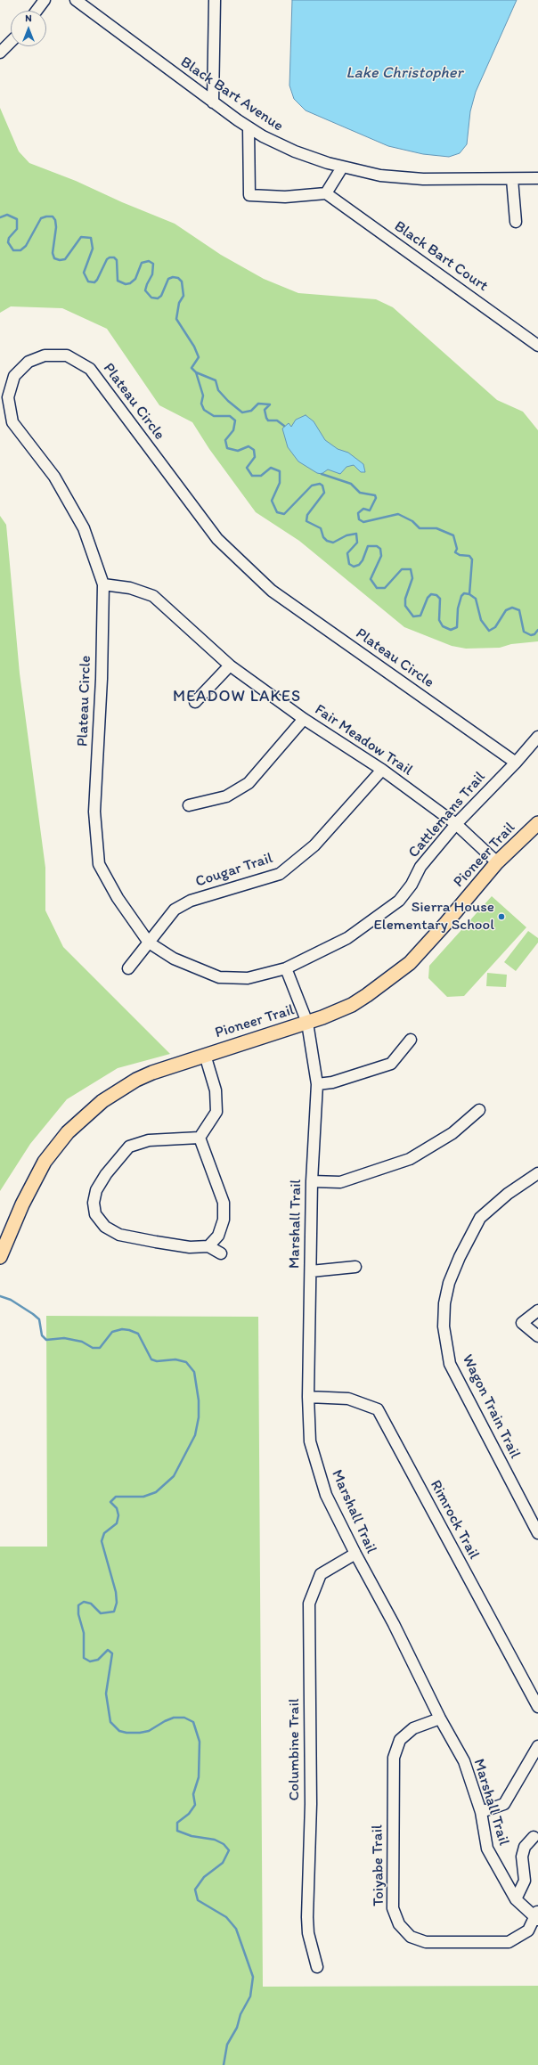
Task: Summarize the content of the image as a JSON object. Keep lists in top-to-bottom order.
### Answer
{
  "streets": {
    "main road": ["Pioneer Trail"],
    "street": [
      "Black Bart Avenue",
      "Black Bart Court",
      "Plateau Circle",
      "Fair Meadow Trail",
      "Cattlemans Trail",
      "Cougar Trail",
      "Marshall Trail",
      "Wagon Train Trail",
      "Rimrock Trail",
      "Columbine Trail",
      "Toiyabe Trail"
    ]
  },
  "crossings": [
    ["Plateau Circle", "Fair Meadow Trail"],
    ["Plateau Circle", "Cattlemans Trail"],
    ["Plateau Circle", "Cougar Trail"],
    ["Fair Meadow Trail", "Cattlemans Trail"],
    ["Fair Meadow Trail", "Pioneer Trail"],
    ["Fair Meadow Trail", "Cougar Trail"],
    ["Cattlemans Trail", "Cougar Trail"],
    ["Cattlemans Trail", "Marshall Trail"],
    ["Pioneer Trail", "Marshall Trail"],
    ["Marshall Trail", "Rimrock Trail"],
    ["Marshall Trail", "Columbine Trail"],
    ["Marshall Trail", "Toiyabe Trail"]
  ],
  "districts": ["MEADOW LAKES"],
  "water": ["Lake Christopher"],
  "places": ["Sierra House Elementary School"],
  "north": "top"
}
